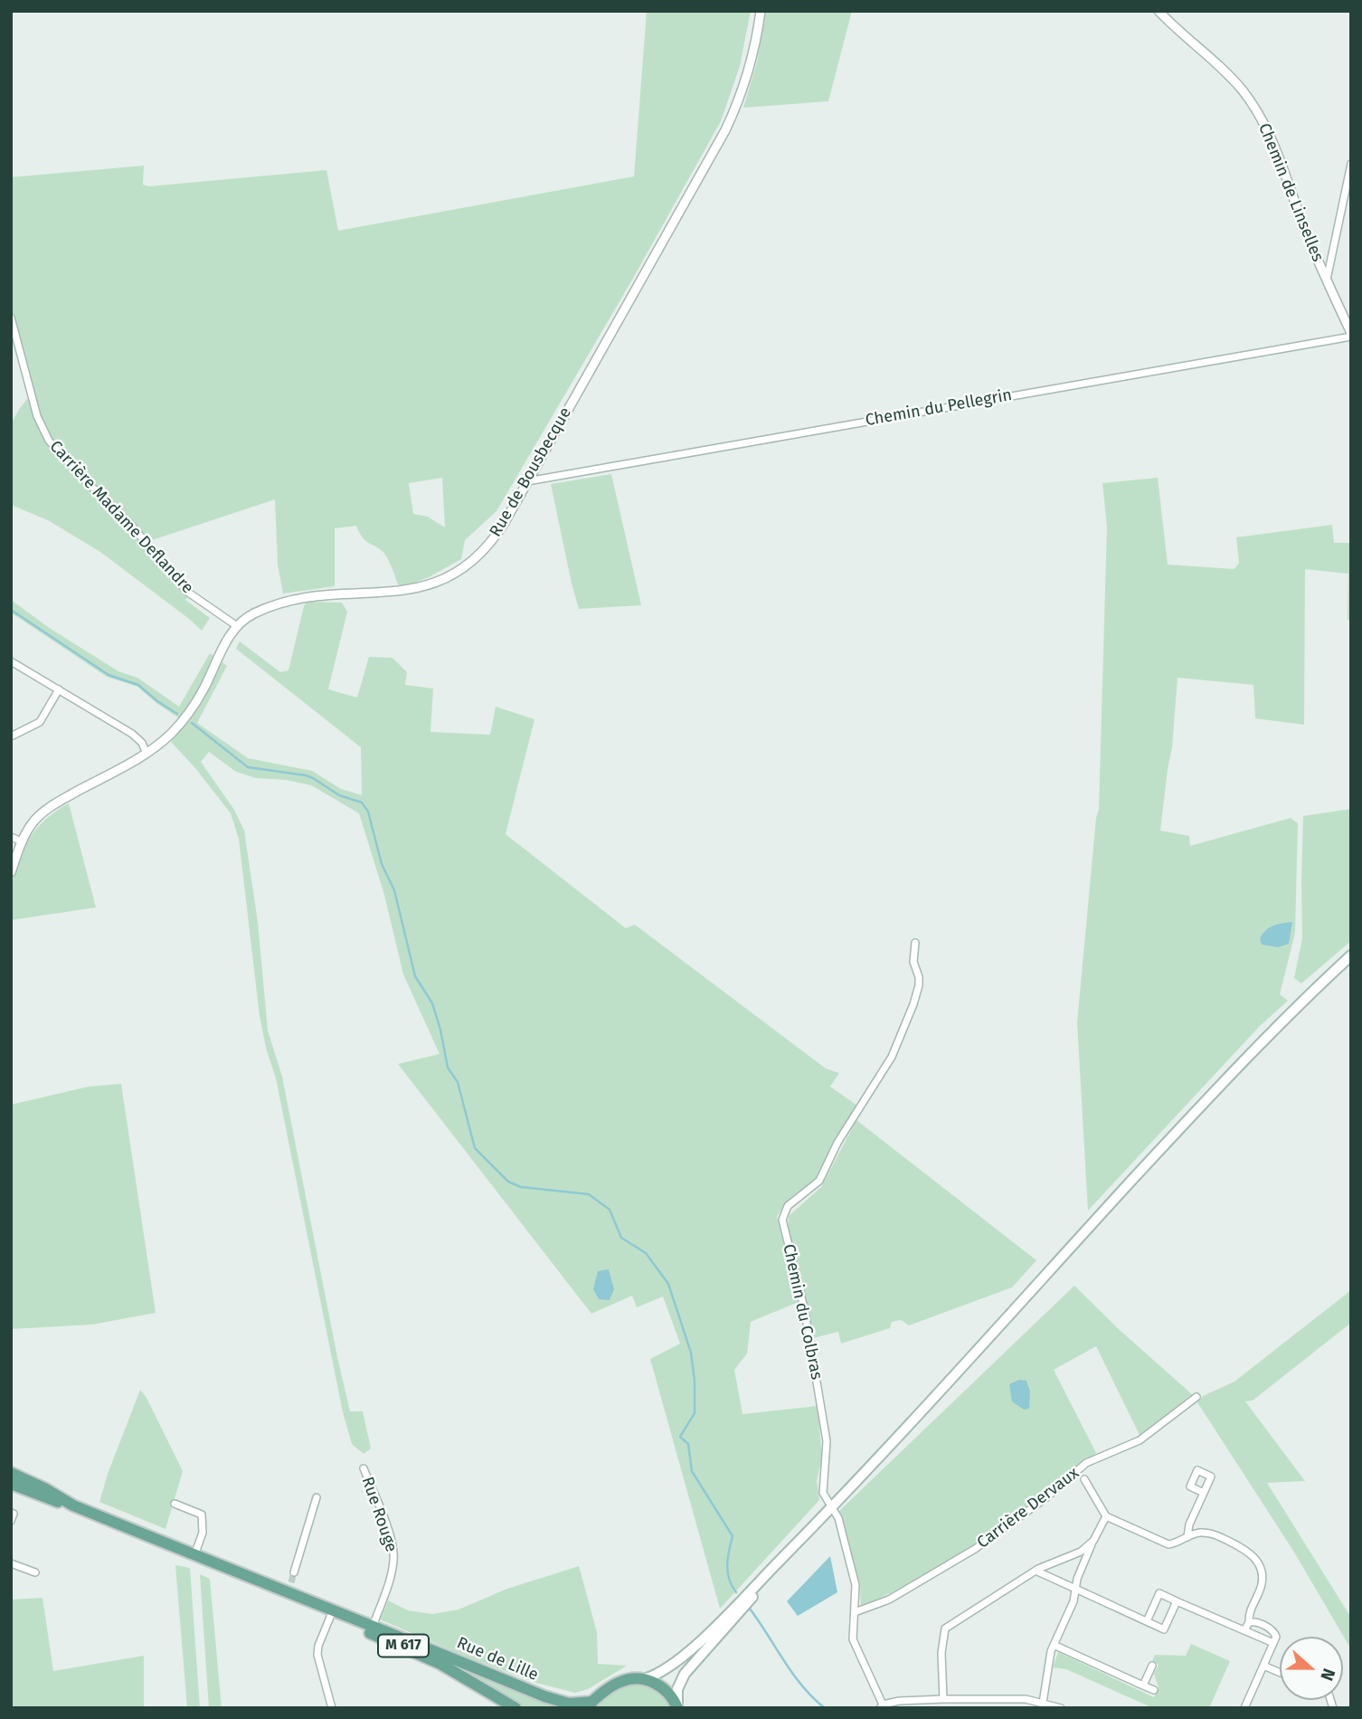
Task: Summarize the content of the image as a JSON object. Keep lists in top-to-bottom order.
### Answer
{
  "streets": {
    "main road": ["M 617", "Rue de Lille"],
    "street": [
      "Chemin de Linselles",
      "Chemin du Pellegrin",
      "Rue de Bousbecque",
      "Carrière Madame Deflandre",
      "Chemin du Colbras",
      "Carrière Dervaux",
      "Rue Rouge"
    ]
  },
  "crossings": [
    ["Chemin de Linselles", "Chemin du Pellegrin"],
    ["Chemin du Pellegrin", "Rue de Bousbecque"],
    ["Rue de Bousbecque", "Carrière Madame Deflandre"],
    ["Chemin du Colbras", "Carrière Dervaux"],
    ["Rue Rouge", "Rue de Lille"]
  ],
  "north": "right"
}
